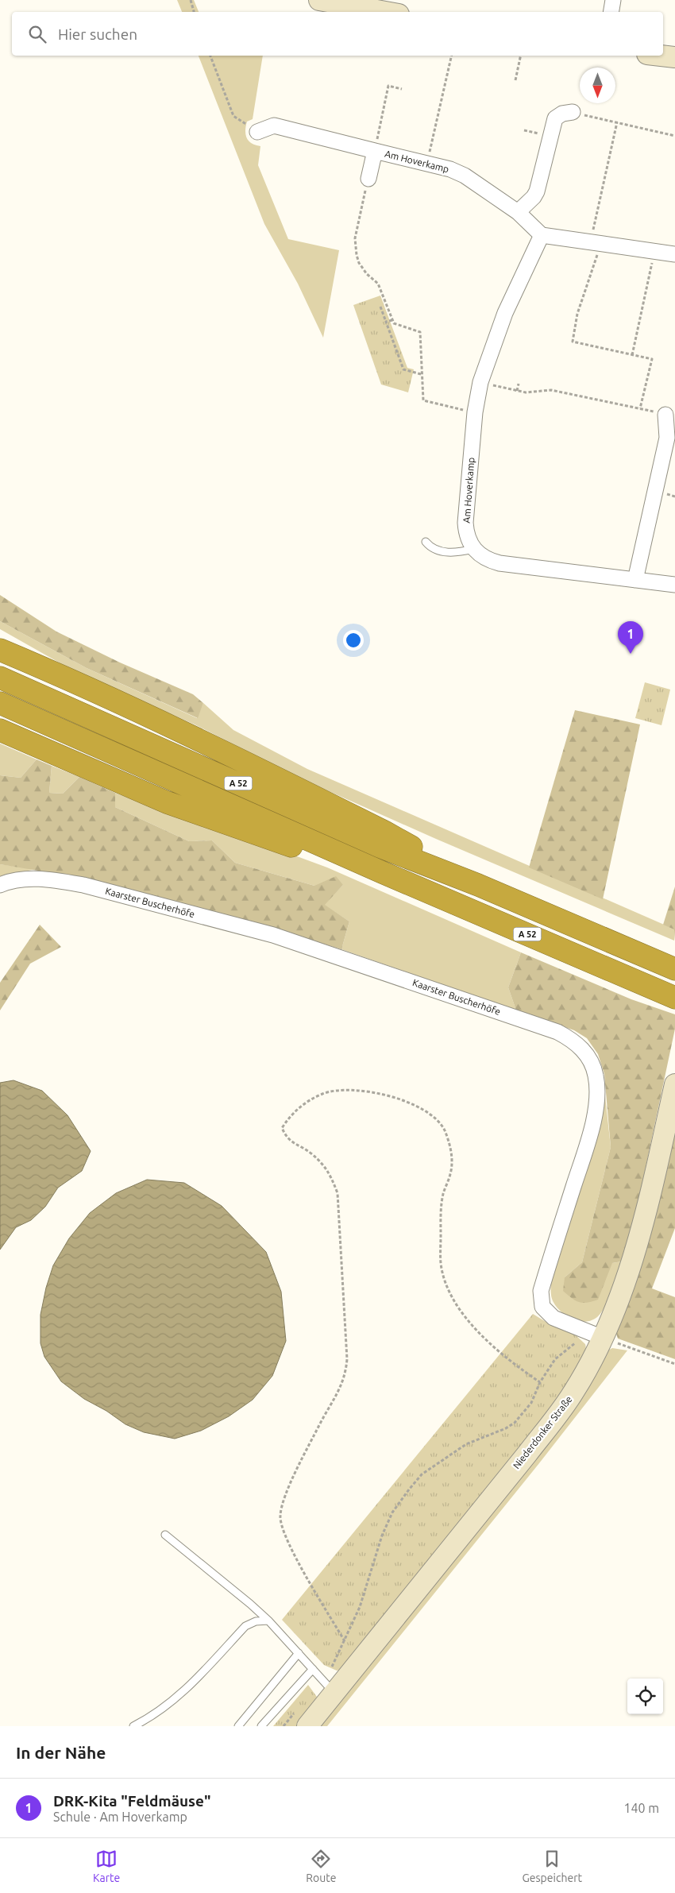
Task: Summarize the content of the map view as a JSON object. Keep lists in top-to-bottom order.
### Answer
{
  "streets": {
    "highway": ["A 52"],
    "street": ["Am Hoverkamp", "Kaarster Buscherhöfe", "Niederdonker Straße"]
  },
  "crossings": [
    ["Kaarster Buscherhöfe", "Niederdonker Straße"]
  ],
  "north": "bottom",
  "page": {
    "search": "Hier suchen",
    "pins": "1",
    "heading": "In der Nähe",
    "list": [
      {
        "mark": "1",
        "name": "DRK-Kita \"Feldmäuse\"",
        "note": "Schule · Am Hoverkamp",
        "value": "140 m"
      }
    ],
    "nav": ["Karte", "Route", "Gespeichert"]
  }
}
